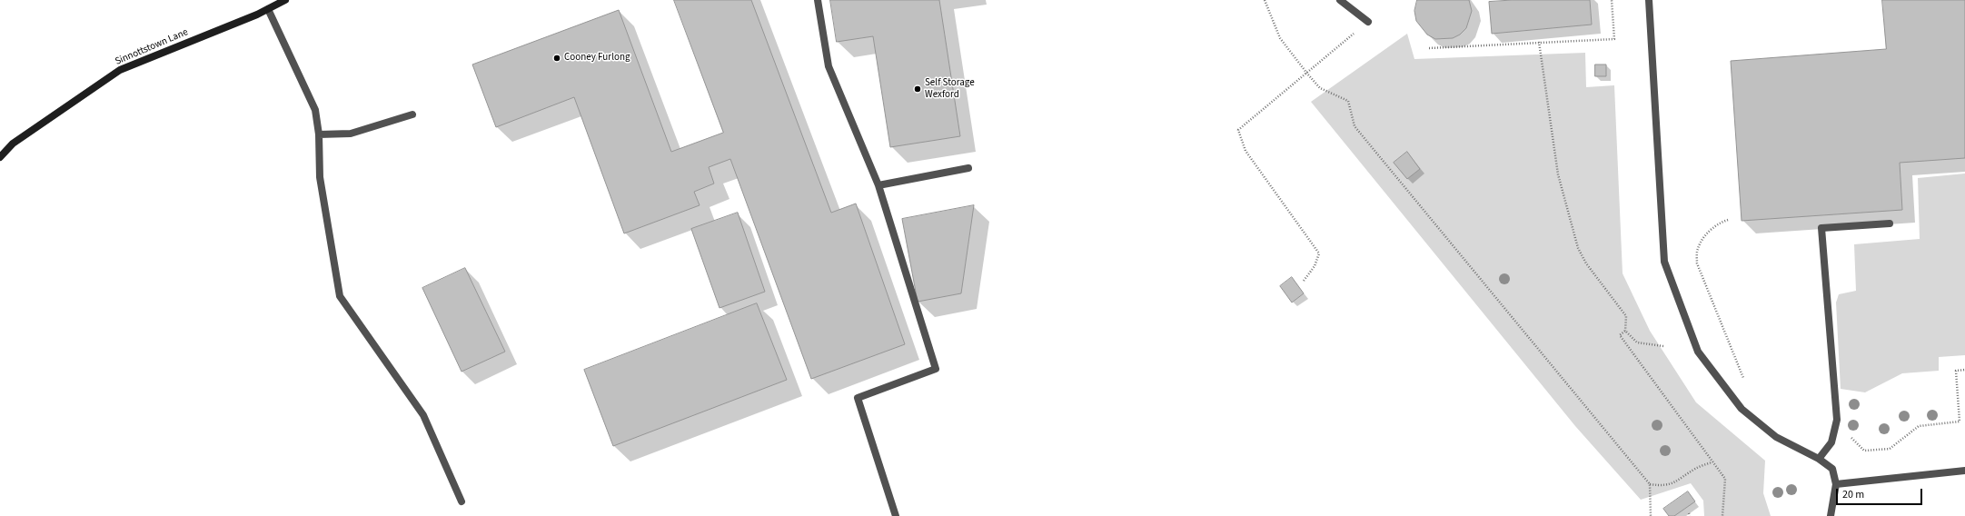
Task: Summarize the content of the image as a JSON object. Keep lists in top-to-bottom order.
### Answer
{
  "streets": {
    "street": ["Sinnottstown Lane"]
  },
  "places": ["Cooney Furlong", "Self Storage Wexford"],
  "scale_bar": "20 m"
}
